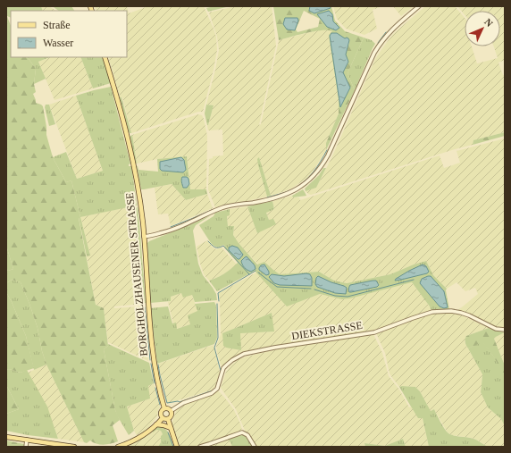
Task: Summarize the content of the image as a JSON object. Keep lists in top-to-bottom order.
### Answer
{
  "streets": {
    "main road": ["BORGHOLZHAUSENER STRASSE"],
    "street": ["DIEKSTRASSE"]
  },
  "crossings": [
    ["BORGHOLZHAUSENER STRASSE", "DIEKSTRASSE"]
  ],
  "legend": ["Straße", "Wasser"],
  "north": "top right"
}
